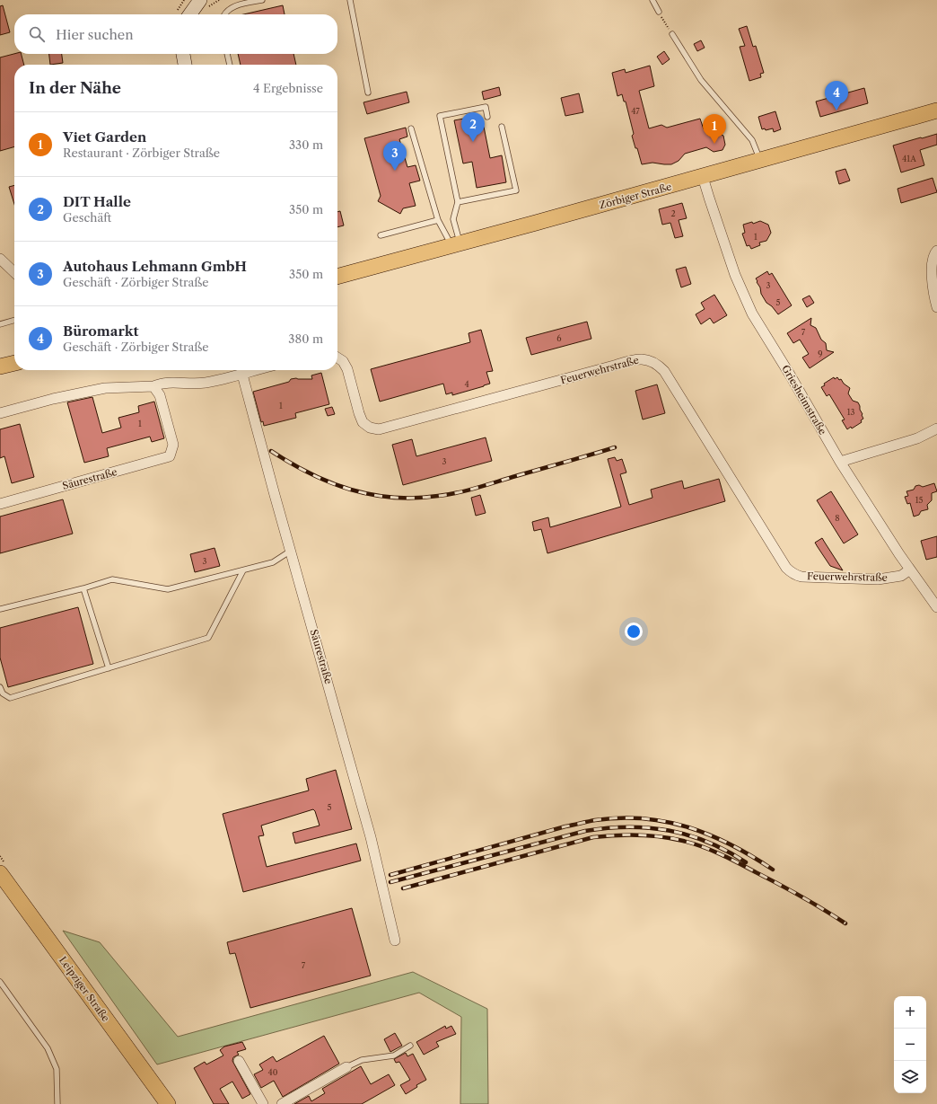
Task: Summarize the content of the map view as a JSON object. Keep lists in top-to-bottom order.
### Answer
{
  "streets": {
    "main road": ["Zörbiger Straße", "Leipziger Straße"],
    "street": ["Feuerwehrstraße", "Griesheimstraße", "Säurestraße"]
  },
  "crossings": [
    ["Zörbiger Straße", "Griesheimstraße"],
    ["Feuerwehrstraße", "Griesheimstraße"]
  ],
  "house_numbers": [
    "47",
    "41A",
    "2",
    "1",
    "3",
    "5",
    "7",
    "6",
    "9",
    "4",
    "1",
    "13",
    "1",
    "3",
    "15",
    "8",
    "3",
    "5",
    "7",
    "40"
  ],
  "page": {
    "search": "Hier suchen",
    "heading": ["In der Nähe", "4 Ergebnisse"],
    "pins": [
      "4",
      "2",
      "1",
      "3"
    ],
    "list": [
      {
        "mark": "1",
        "name": "Viet Garden",
        "note": "Restaurant · Zörbiger Straße",
        "value": "330 m"
      },
      {
        "mark": "2",
        "name": "DIT Halle",
        "note": "Geschäft",
        "value": "350 m"
      },
      {
        "mark": "3",
        "name": "Autohaus Lehmann GmbH",
        "note": "Geschäft · Zörbiger Straße",
        "value": "350 m"
      },
      {
        "mark": "4",
        "name": "Büromarkt",
        "note": "Geschäft · Zörbiger Straße",
        "value": "380 m"
      }
    ],
    "map_buttons": ["+", "−"]
  }
}
